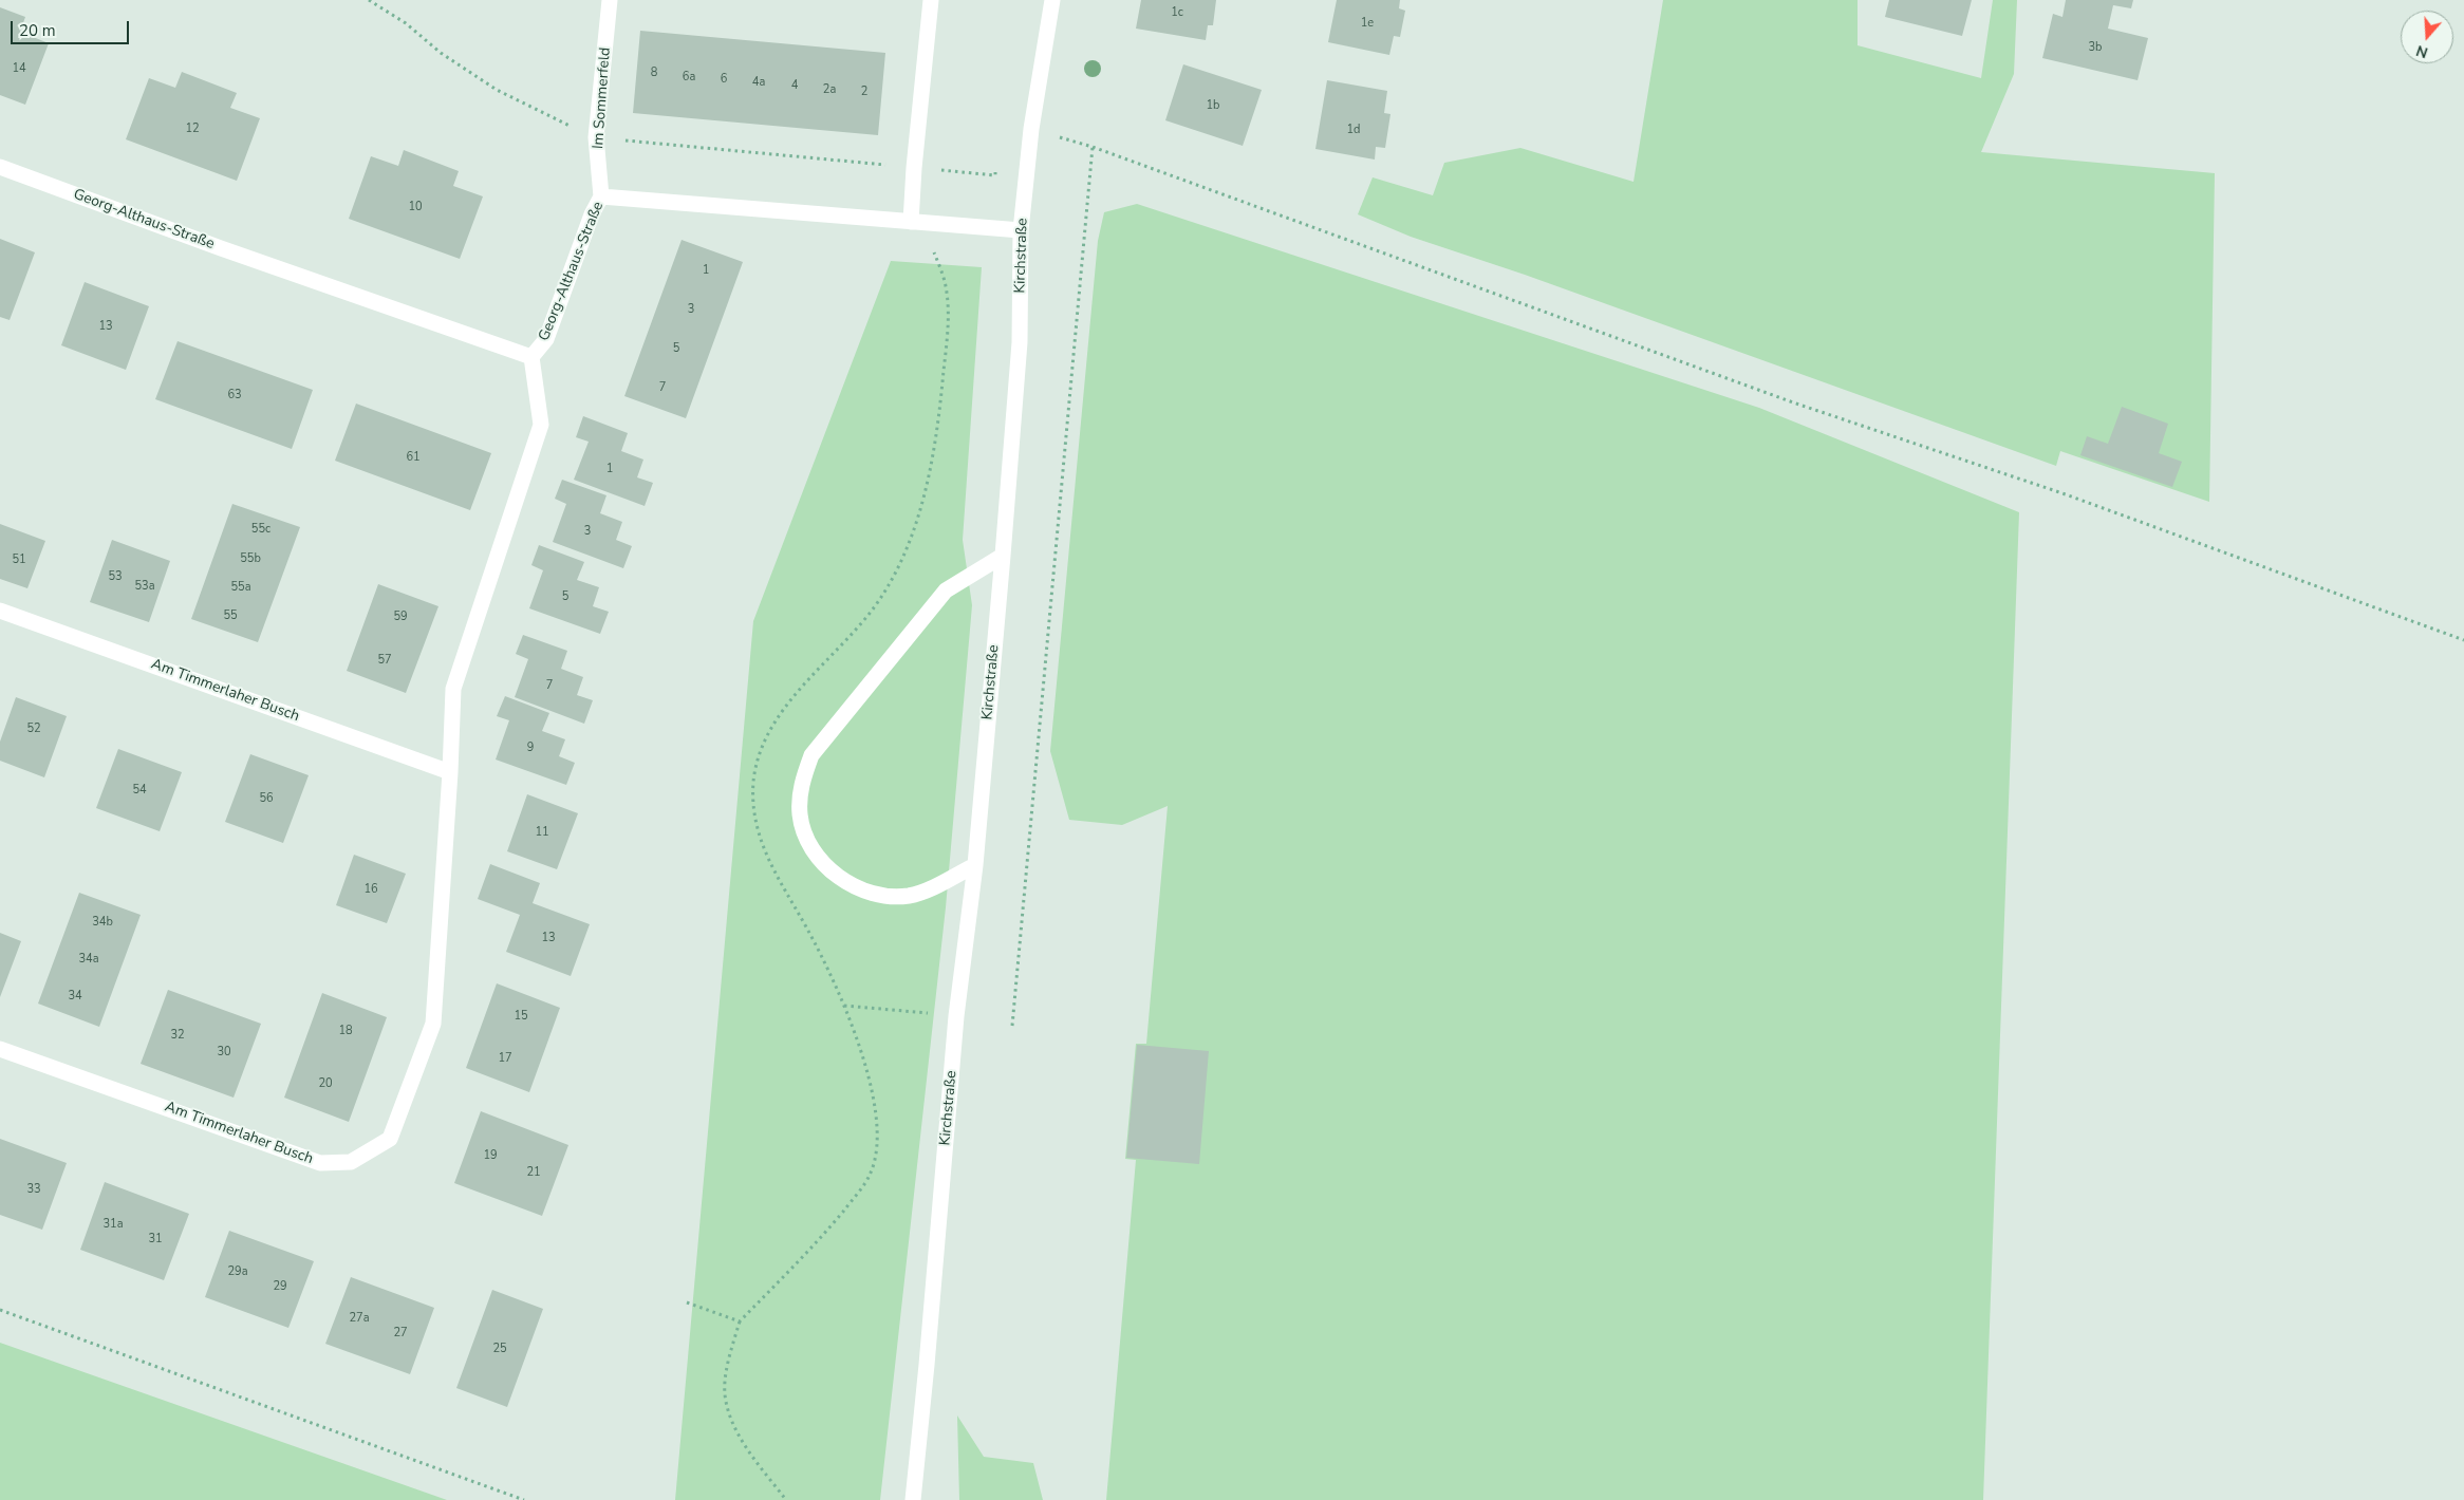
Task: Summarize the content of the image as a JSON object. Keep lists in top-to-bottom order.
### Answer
{
  "streets": {
    "street": [
      "Im Sommerfeld",
      "Georg-Althaus-Straße",
      "Kirchstraße",
      "Am Timmerlaher Busch"
    ]
  },
  "crossings": [
    ["Im Sommerfeld", "Georg-Althaus-Straße"],
    ["Georg-Althaus-Straße", "Kirchstraße"],
    ["Georg-Althaus-Straße", "Am Timmerlaher Busch"]
  ],
  "house_numbers": [
    "1c",
    "1e",
    "3b",
    "14",
    "8",
    "6a",
    "6",
    "4a",
    "4",
    "2a",
    "2",
    "1b",
    "12",
    "1d",
    "10",
    "1",
    "3",
    "13",
    "5",
    "7",
    "63",
    "61",
    "1",
    "55c",
    "3",
    "55b",
    "51",
    "53",
    "53a",
    "55a",
    "5",
    "55",
    "59",
    "57",
    "7",
    "52",
    "9",
    "54",
    "56",
    "11",
    "16",
    "34b",
    "13",
    "34a",
    "34",
    "15",
    "18",
    "32",
    "30",
    "17",
    "20",
    "19",
    "21",
    "33",
    "31a",
    "31",
    "29a",
    "29",
    "27a",
    "27",
    "25"
  ],
  "scale_bar": "20 m",
  "north": "bottom"
}
